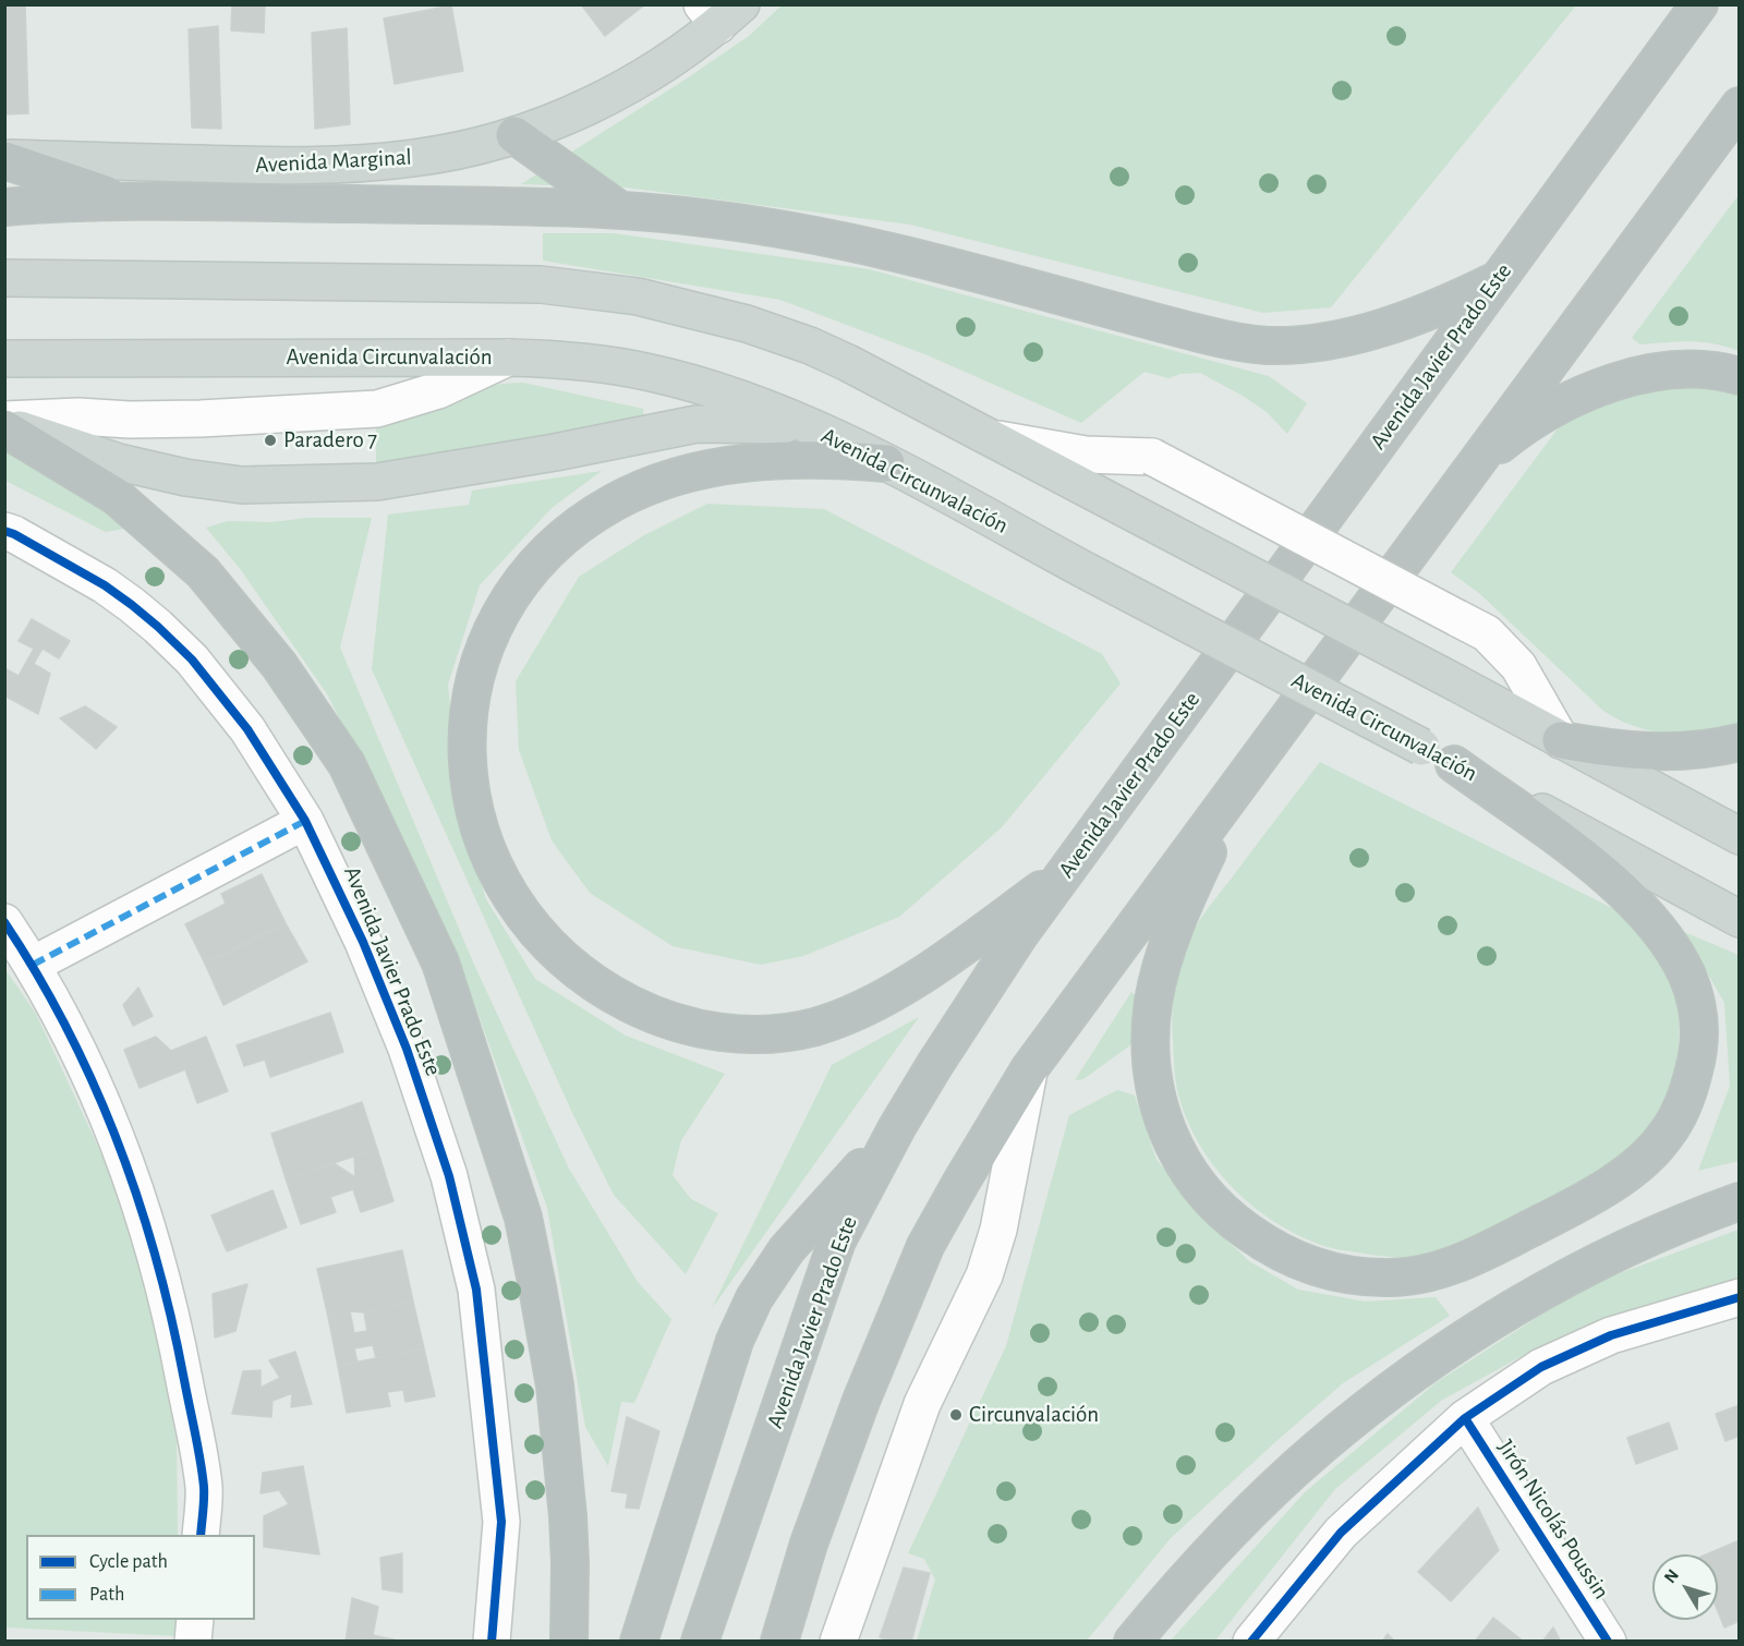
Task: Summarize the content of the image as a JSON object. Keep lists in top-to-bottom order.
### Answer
{
  "streets": {
    "highway": ["Avenida Javier Prado Este"],
    "main road": ["Avenida Marginal", "Avenida Circunvalación"],
    "street": ["Jirón Nicolás Poussin"]
  },
  "places": ["Paradero 7", "Circunvalación"],
  "legend": ["Cycle path", "Path"],
  "north": "top left"
}
